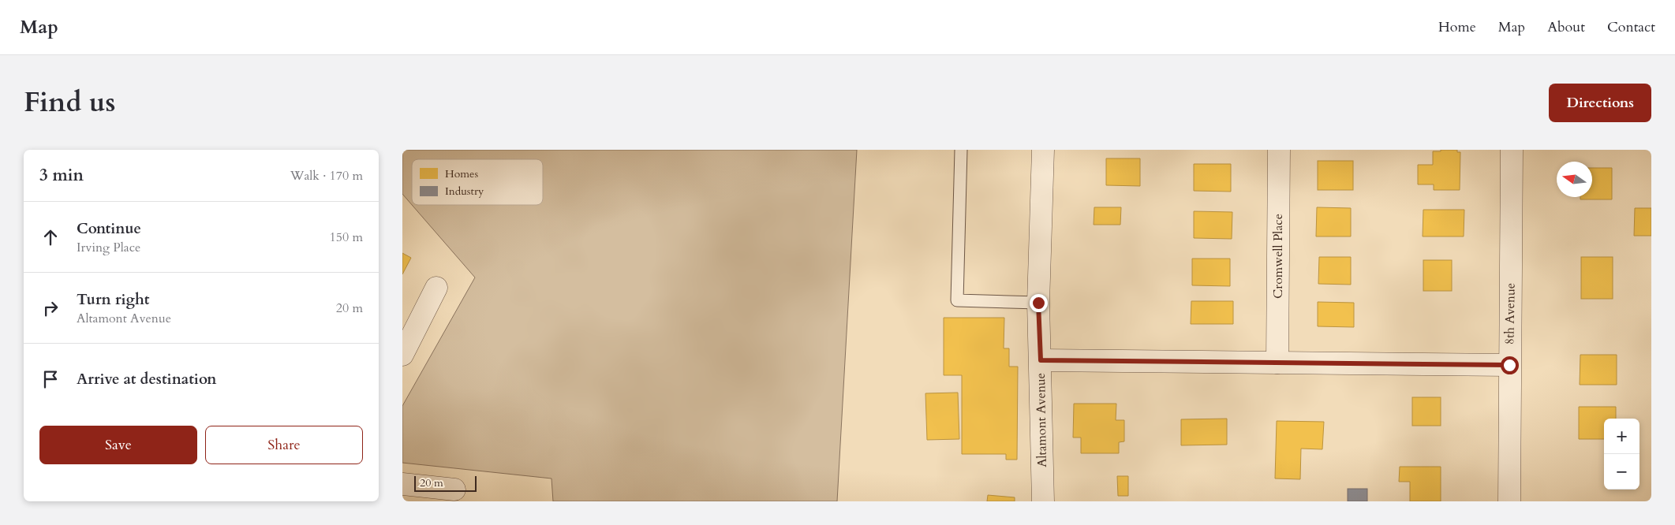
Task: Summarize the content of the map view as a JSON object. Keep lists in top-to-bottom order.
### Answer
{
  "streets": {
    "street": ["Cromwell Place", "8th Avenue", "Altamont Avenue"]
  },
  "legend": ["Homes", "Industry"],
  "scale_bar": "20 m",
  "north": "left",
  "page": {
    "header": "Map",
    "nav": [
      "Home",
      "Map",
      "About",
      "Contact"
    ],
    "title": "Find us",
    "buttons": [
      "Directions",
      ["Save", "Share"]
    ],
    "heading": ["3 min", "Walk · 170 m"],
    "list": [
      ["Continue", "Irving Place", "150 m"],
      ["Turn right", "Altamont Avenue", "20 m"],
      "Arrive at destination"
    ],
    "map_buttons": ["+", "−"],
    "scale": "20 m"
  }
}
